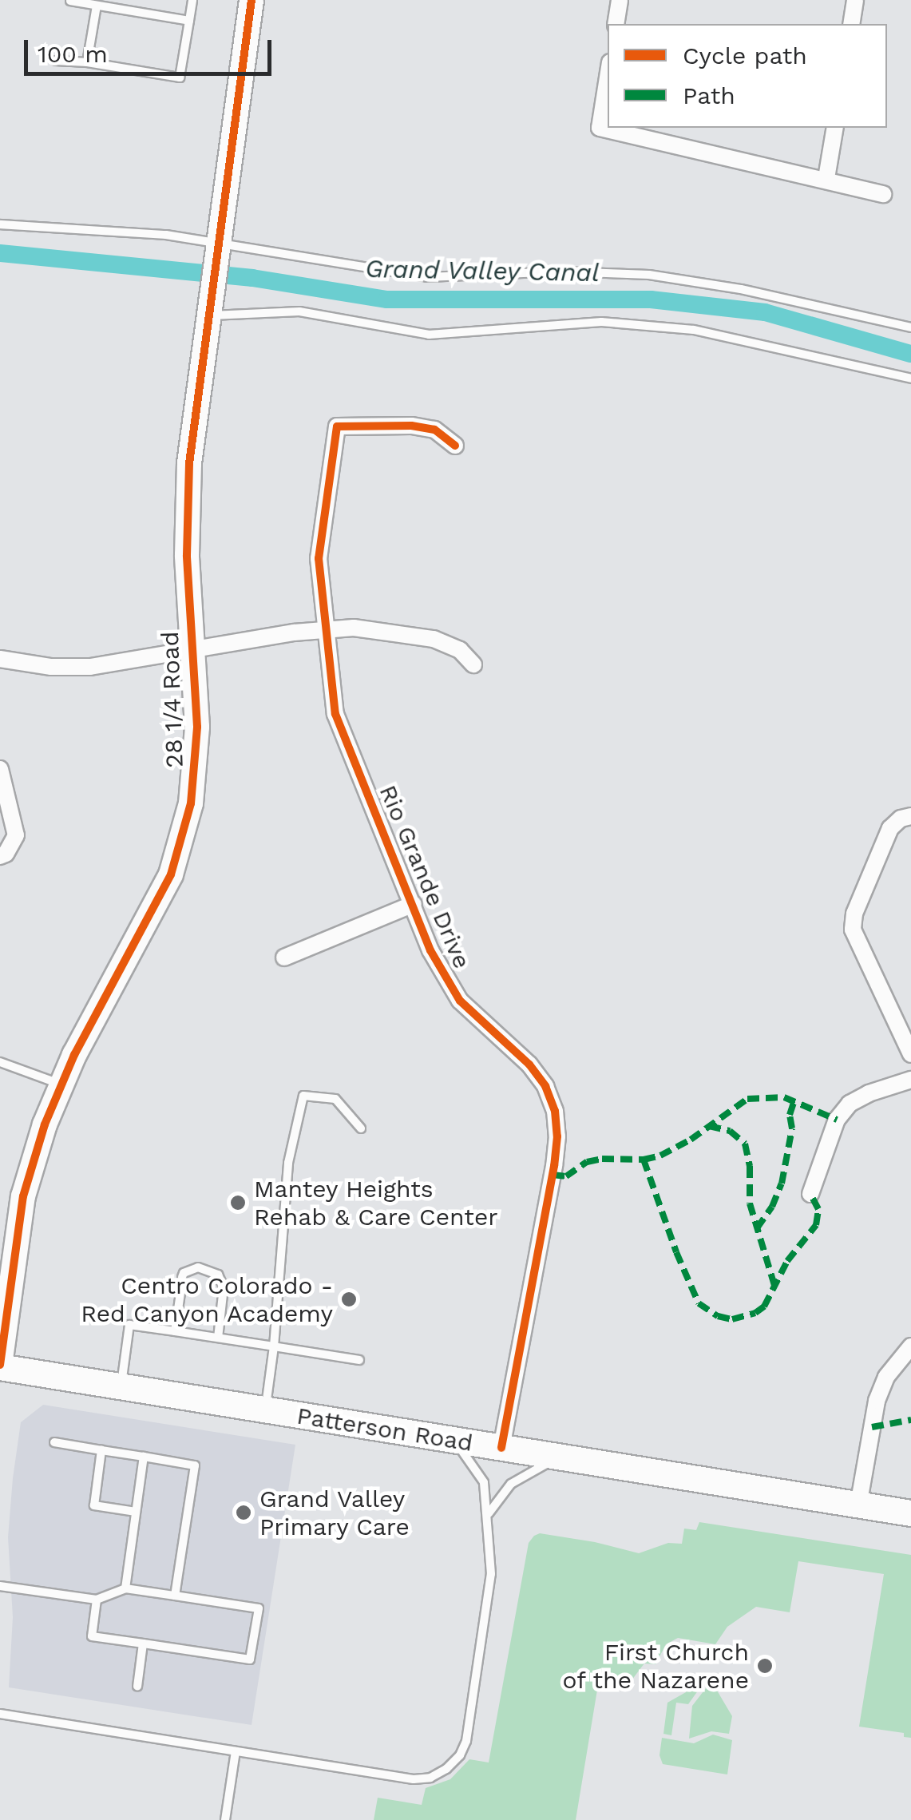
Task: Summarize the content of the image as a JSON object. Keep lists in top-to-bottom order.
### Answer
{
  "streets": {
    "main road": ["28 1/4 Road", "Patterson Road"],
    "street": ["Rio Grande Drive"]
  },
  "crossings": [
    ["28 1/4 Road", "Patterson Road"],
    ["Rio Grande Drive", "Patterson Road"]
  ],
  "water": ["Grand Valley Canal"],
  "places": [
    "Mantey Heights Rehab & Care Center",
    "Centro Colorado - Red Canyon Academy",
    "Grand Valley Primary Care",
    "First Church of the Nazarene"
  ],
  "legend": ["Cycle path", "Path"],
  "scale_bar": "100 m"
}
